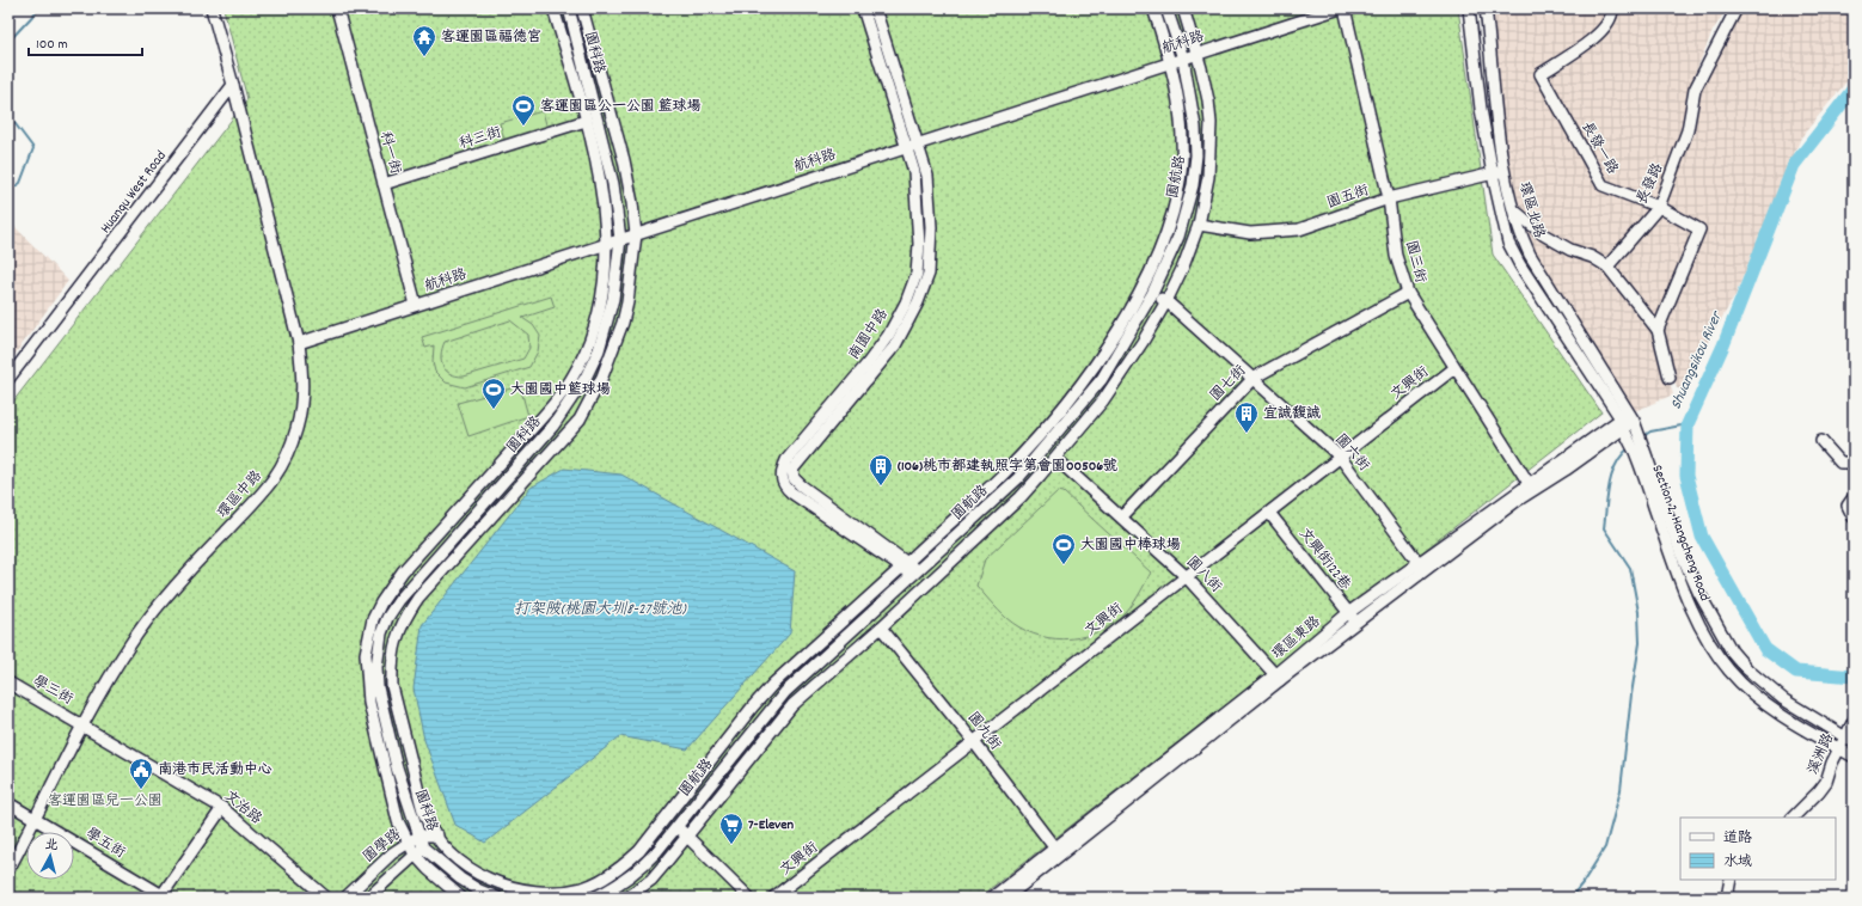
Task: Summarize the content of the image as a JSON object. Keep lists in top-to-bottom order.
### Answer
{
  "streets": {
    "street": [
      "航科路",
      "園科路",
      "科三街",
      "長發一路",
      "科一街",
      "園航路",
      "長發路",
      "Huanqu West Road",
      "園五街",
      "環區北路",
      "園三街",
      "南園中路",
      "園七街",
      "文興街",
      "園六街",
      "環區中路",
      "Section 2, Hangcheng Road",
      "文興街122巷",
      "園八街",
      "環區東路",
      "學三街",
      "園九街",
      "溪洲路",
      "文治路",
      "學五街",
      "園學路"
    ]
  },
  "crossings": [
    ["航科路", "園科路"],
    ["航科路", "科一街"],
    ["航科路", "園航路"],
    ["航科路", "南園中路"],
    ["航科路", "環區中路"],
    ["園科路", "園學路"],
    ["科三街", "科一街"],
    ["長發一路", "長發路"],
    ["園航路", "南園中路"],
    ["園航路", "園六街"],
    ["Huanqu West Road", "環區中路"],
    ["園五街", "環區北路"],
    ["園五街", "園三街"],
    ["環區北路", "Section 2, Hangcheng Road"],
    ["環區北路", "環區東路"],
    ["園三街", "園七街"],
    ["園三街", "文興街"],
    ["園三街", "環區東路"],
    ["園七街", "園六街"],
    ["園七街", "園八街"],
    ["文興街", "園六街"],
    ["文興街", "文興街122巷"],
    ["文興街", "園八街"],
    ["文興街", "園九街"],
    ["園六街", "環區東路"],
    ["環區中路", "學三街"],
    ["環區中路", "文治路"],
    ["環區中路", "學五街"],
    ["Section 2, Hangcheng Road", "環區東路"],
    ["Section 2, Hangcheng Road", "溪洲路"],
    ["文興街122巷", "環區東路"],
    ["園八街", "環區東路"],
    ["環區東路", "園九街"],
    ["學三街", "文治路"]
  ],
  "water": ["Shuangsikou River", "打架陂(桃園大圳8-27號池)"],
  "parks": ["客運園區兒一公園"],
  "places": {
    "temple": ["客運園區福德宮"],
    "sports": ["客運園區公一公園 籃球場", "大園國中籃球場", "大園國中棒球場"],
    "building": ["宜誠馥誠", "(106)桃市都建執照字第會園00506號"],
    "public building": ["南港市民活動中心"],
    "supermarket": ["7-Eleven"]
  },
  "legend": ["道路", "水域"],
  "scale_bar": "100 m",
  "north": "top"
}
